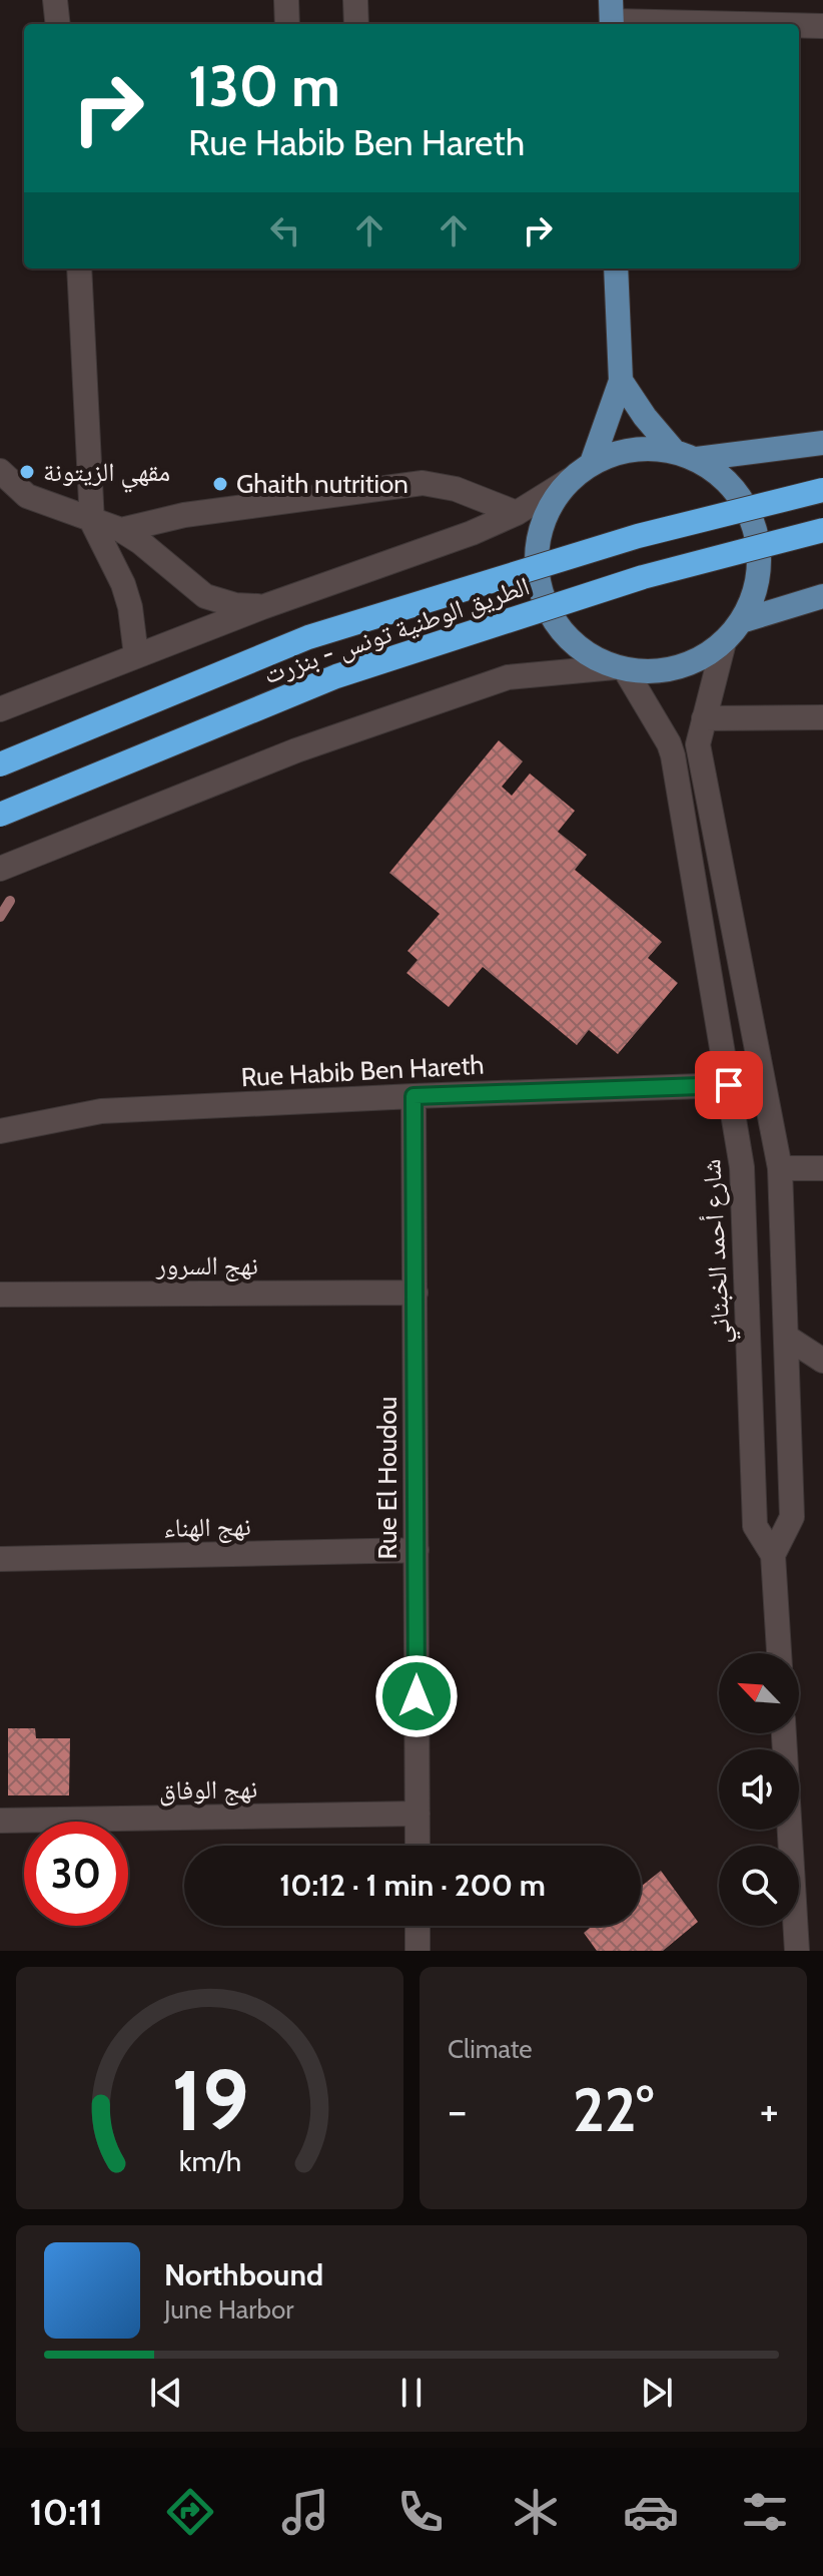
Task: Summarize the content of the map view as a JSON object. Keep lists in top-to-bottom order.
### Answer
{
  "streets": {
    "highway": ["الطريق الوطنية تونس - بنزرت"],
    "street": [
      "Rue Habib Ben Hareth",
      "شارع أحمد الخبثاني",
      "نهج السرور",
      "Rue El Houdou",
      "نهج الهناء",
      "نهج الوفاق"
    ]
  },
  "crossings": [
    ["Rue Habib Ben Hareth", "شارع أحمد الخبثاني"],
    ["Rue Habib Ben Hareth", "Rue El Houdou"],
    ["نهج السرور", "Rue El Houdou"],
    ["Rue El Houdou", "نهج الهناء"],
    ["Rue El Houdou", "نهج الوفاق"]
  ],
  "places": ["مقهي الزيتونة", "Ghaith nutrition"],
  "north": "top left",
  "page": {
    "turn": ["130 m", "Rue Habib Ben Hareth"],
    "limit": "30",
    "trip": "10:12 · 1 min · 200 m",
    "tile": "Climate",
    "heat": ["−", "22°", "+"],
    "song": ["Northbound", "June Harbor"],
    "tabs": "10:11",
    "gauge": ["19", "km/h"]
  }
}
